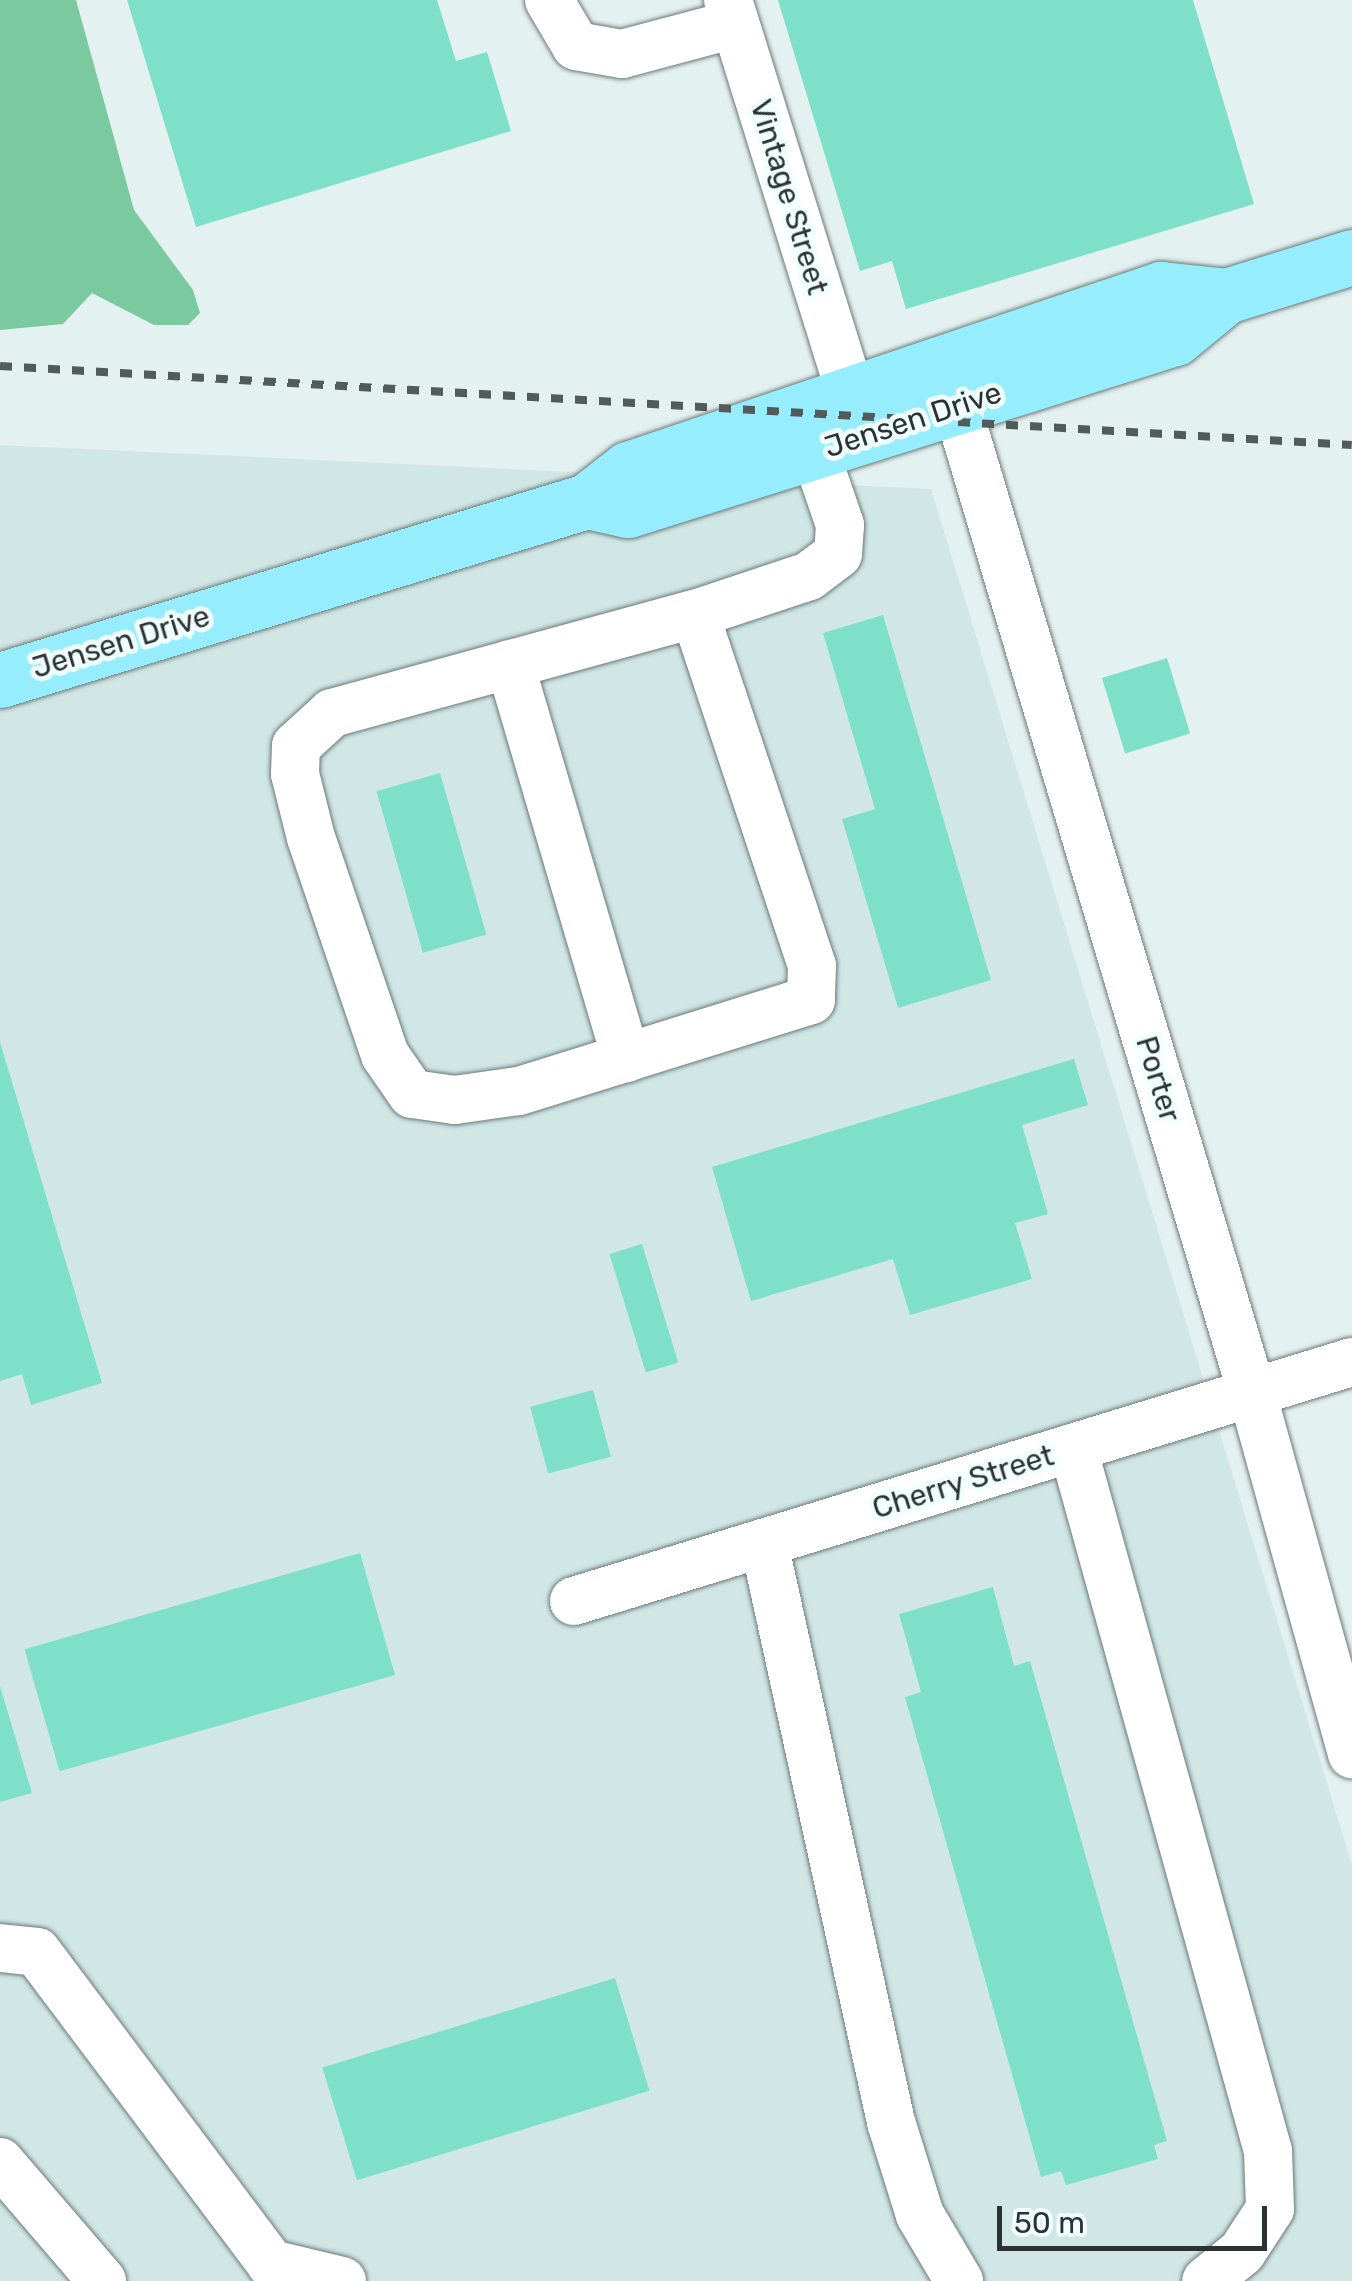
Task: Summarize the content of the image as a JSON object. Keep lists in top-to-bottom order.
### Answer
{
  "streets": {
    "main road": ["Jensen Drive"],
    "street": ["Vintage Street", "Porter", "Cherry Street"]
  },
  "crossings": [
    ["Vintage Street", "Jensen Drive"],
    ["Jensen Drive", "Porter"],
    ["Porter", "Cherry Street"]
  ],
  "scale_bar": "50 m"
}
